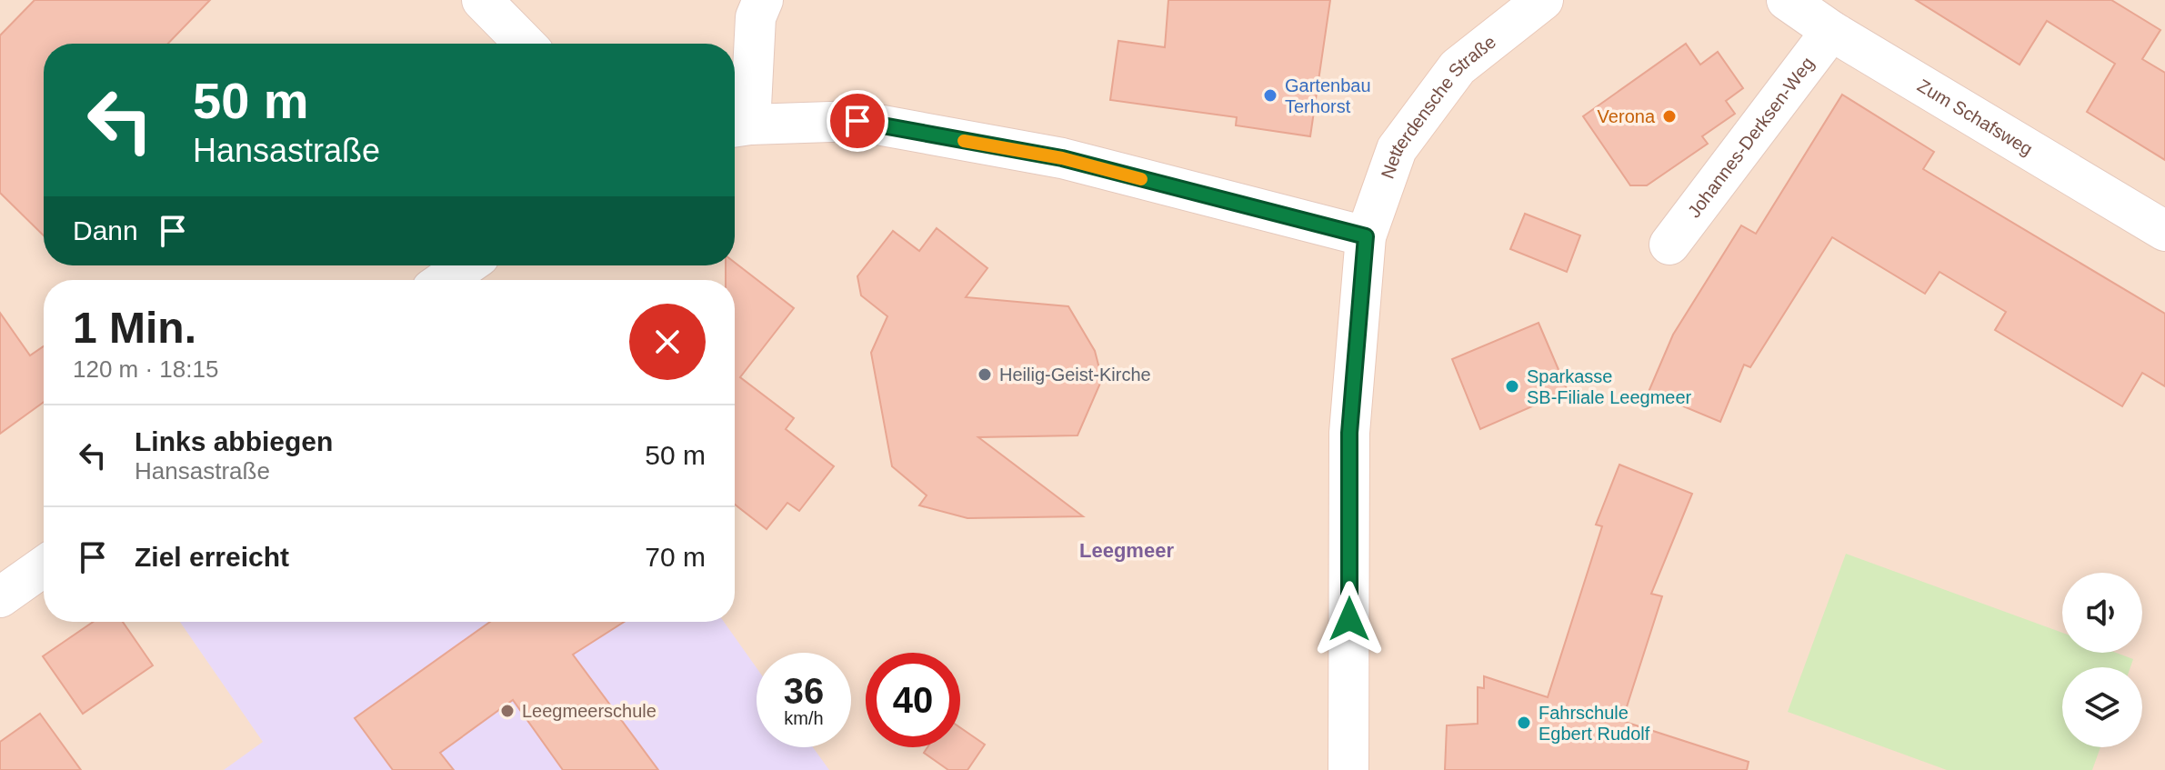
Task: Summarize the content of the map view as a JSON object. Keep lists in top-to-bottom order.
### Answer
{
  "streets": {
    "street": ["Netterdensche Straße", "Zum Schafsweg", "Johannes-Derksen-Weg"]
  },
  "crossings": [
    ["Zum Schafsweg", "Johannes-Derksen-Weg"]
  ],
  "districts": ["Leegmeer"],
  "places": [
    "Gartenbau Terhorst",
    "Verona",
    "Heilig-Geist-Kirche",
    "Sparkasse SB-Filiale Leegmeer",
    "Leegmeerschule",
    "Fahrschule Egbert Rudolf"
  ],
  "page": {
    "turn": ["50 m", "Hansastraße"],
    "then": "Dann",
    "heading": ["1 Min.", "120 m · 18:15"],
    "list": [
      {
        "name": "Links abbiegen",
        "note": "Hansastraße",
        "value": "50 m"
      },
      {
        "name": "Ziel erreicht",
        "value": "70 m"
      }
    ],
    "speed": "36 km/h",
    "limit": "40"
  }
}
